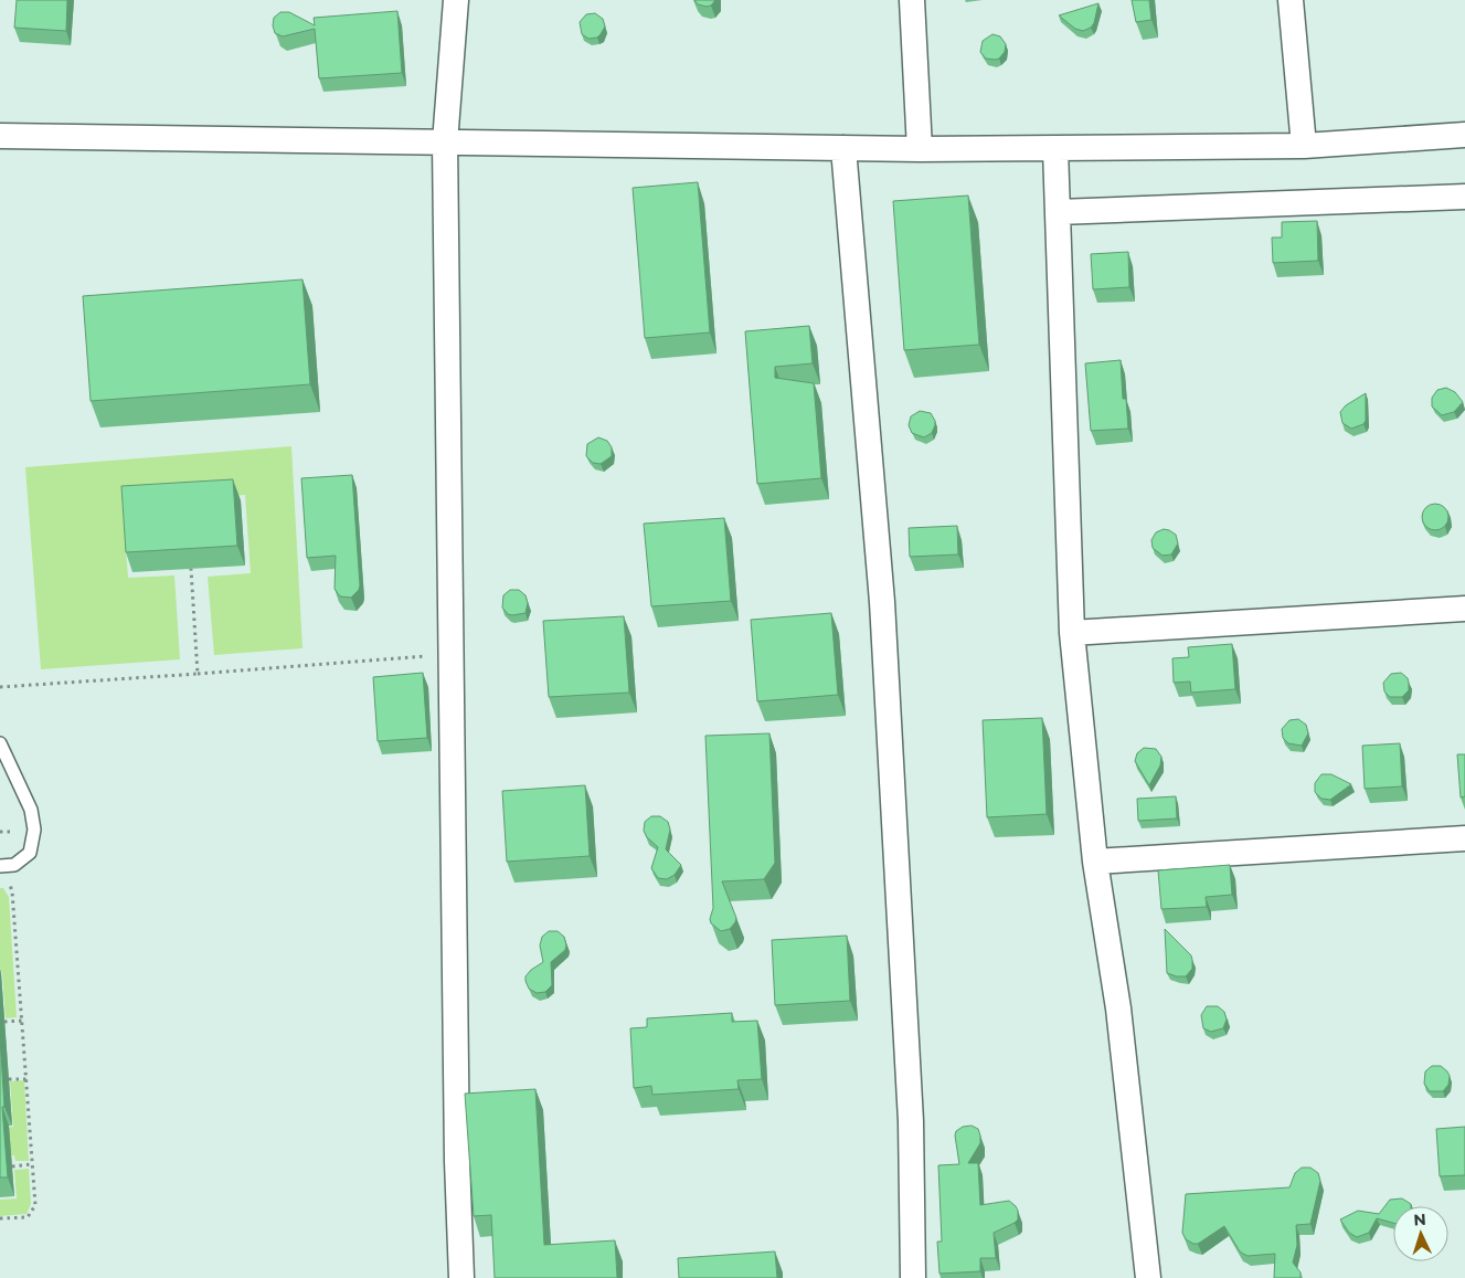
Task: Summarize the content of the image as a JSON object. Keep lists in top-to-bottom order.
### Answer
{
  "north": "top"
}
